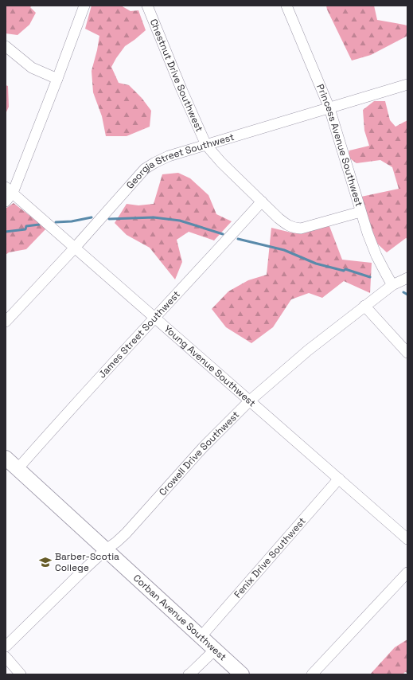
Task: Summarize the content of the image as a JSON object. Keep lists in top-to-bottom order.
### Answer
{
  "streets": {
    "street": [
      "Chestnut Drive Southwest",
      "Princess Avenue Southwest",
      "Georgia Street Southwest",
      "James Street Southwest",
      "Young Avenue Southwest",
      "Crowell Drive Southwest",
      "Fenix Drive Southwest",
      "Corban Avenue Southwest"
    ]
  },
  "crossings": [
    ["Chestnut Drive Southwest", "Princess Avenue Southwest"],
    ["Chestnut Drive Southwest", "Georgia Street Southwest"],
    ["Chestnut Drive Southwest", "James Street Southwest"],
    ["Princess Avenue Southwest", "Georgia Street Southwest"],
    ["Princess Avenue Southwest", "Crowell Drive Southwest"],
    ["Georgia Street Southwest", "Young Avenue Southwest"],
    ["James Street Southwest", "Young Avenue Southwest"],
    ["James Street Southwest", "Corban Avenue Southwest"],
    ["Young Avenue Southwest", "Crowell Drive Southwest"],
    ["Young Avenue Southwest", "Fenix Drive Southwest"],
    ["Crowell Drive Southwest", "Corban Avenue Southwest"],
    ["Fenix Drive Southwest", "Corban Avenue Southwest"]
  ],
  "places": {
    "school or university": ["Barber-Scotia College"]
  }
}
